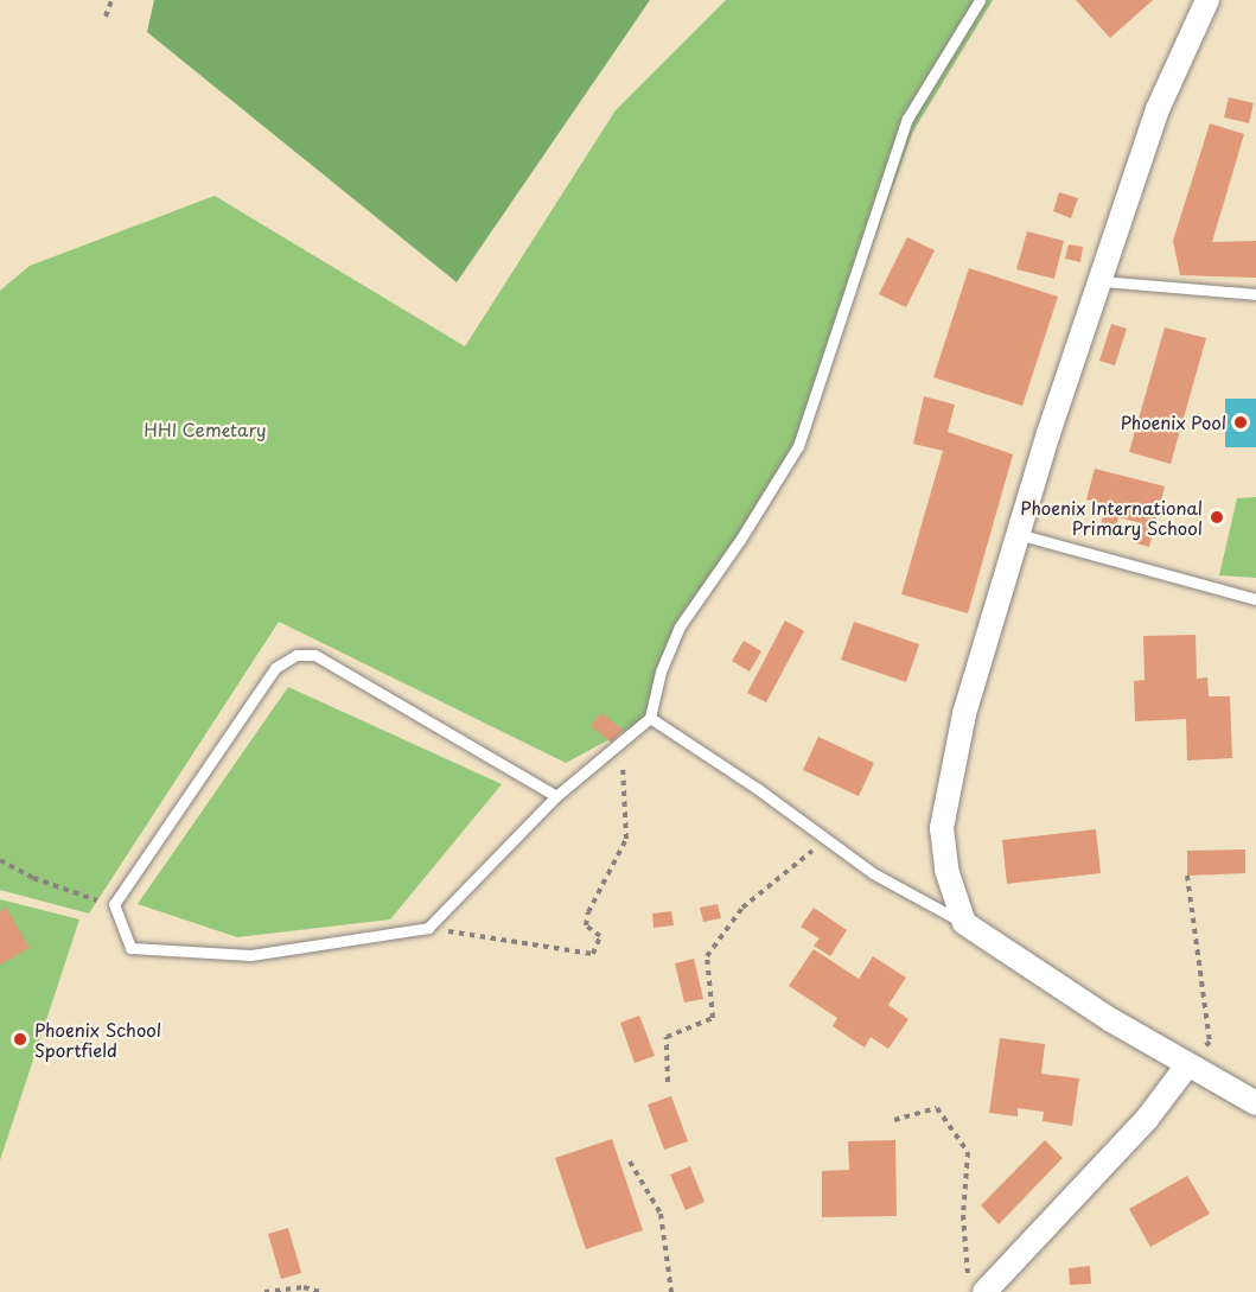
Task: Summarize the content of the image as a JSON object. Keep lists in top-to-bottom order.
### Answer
{
  "parks": ["HHI Cemetary"],
  "places": ["Phoenix Pool", "Phoenix International Primary School", "Phoenix School Sportfield"]
}
